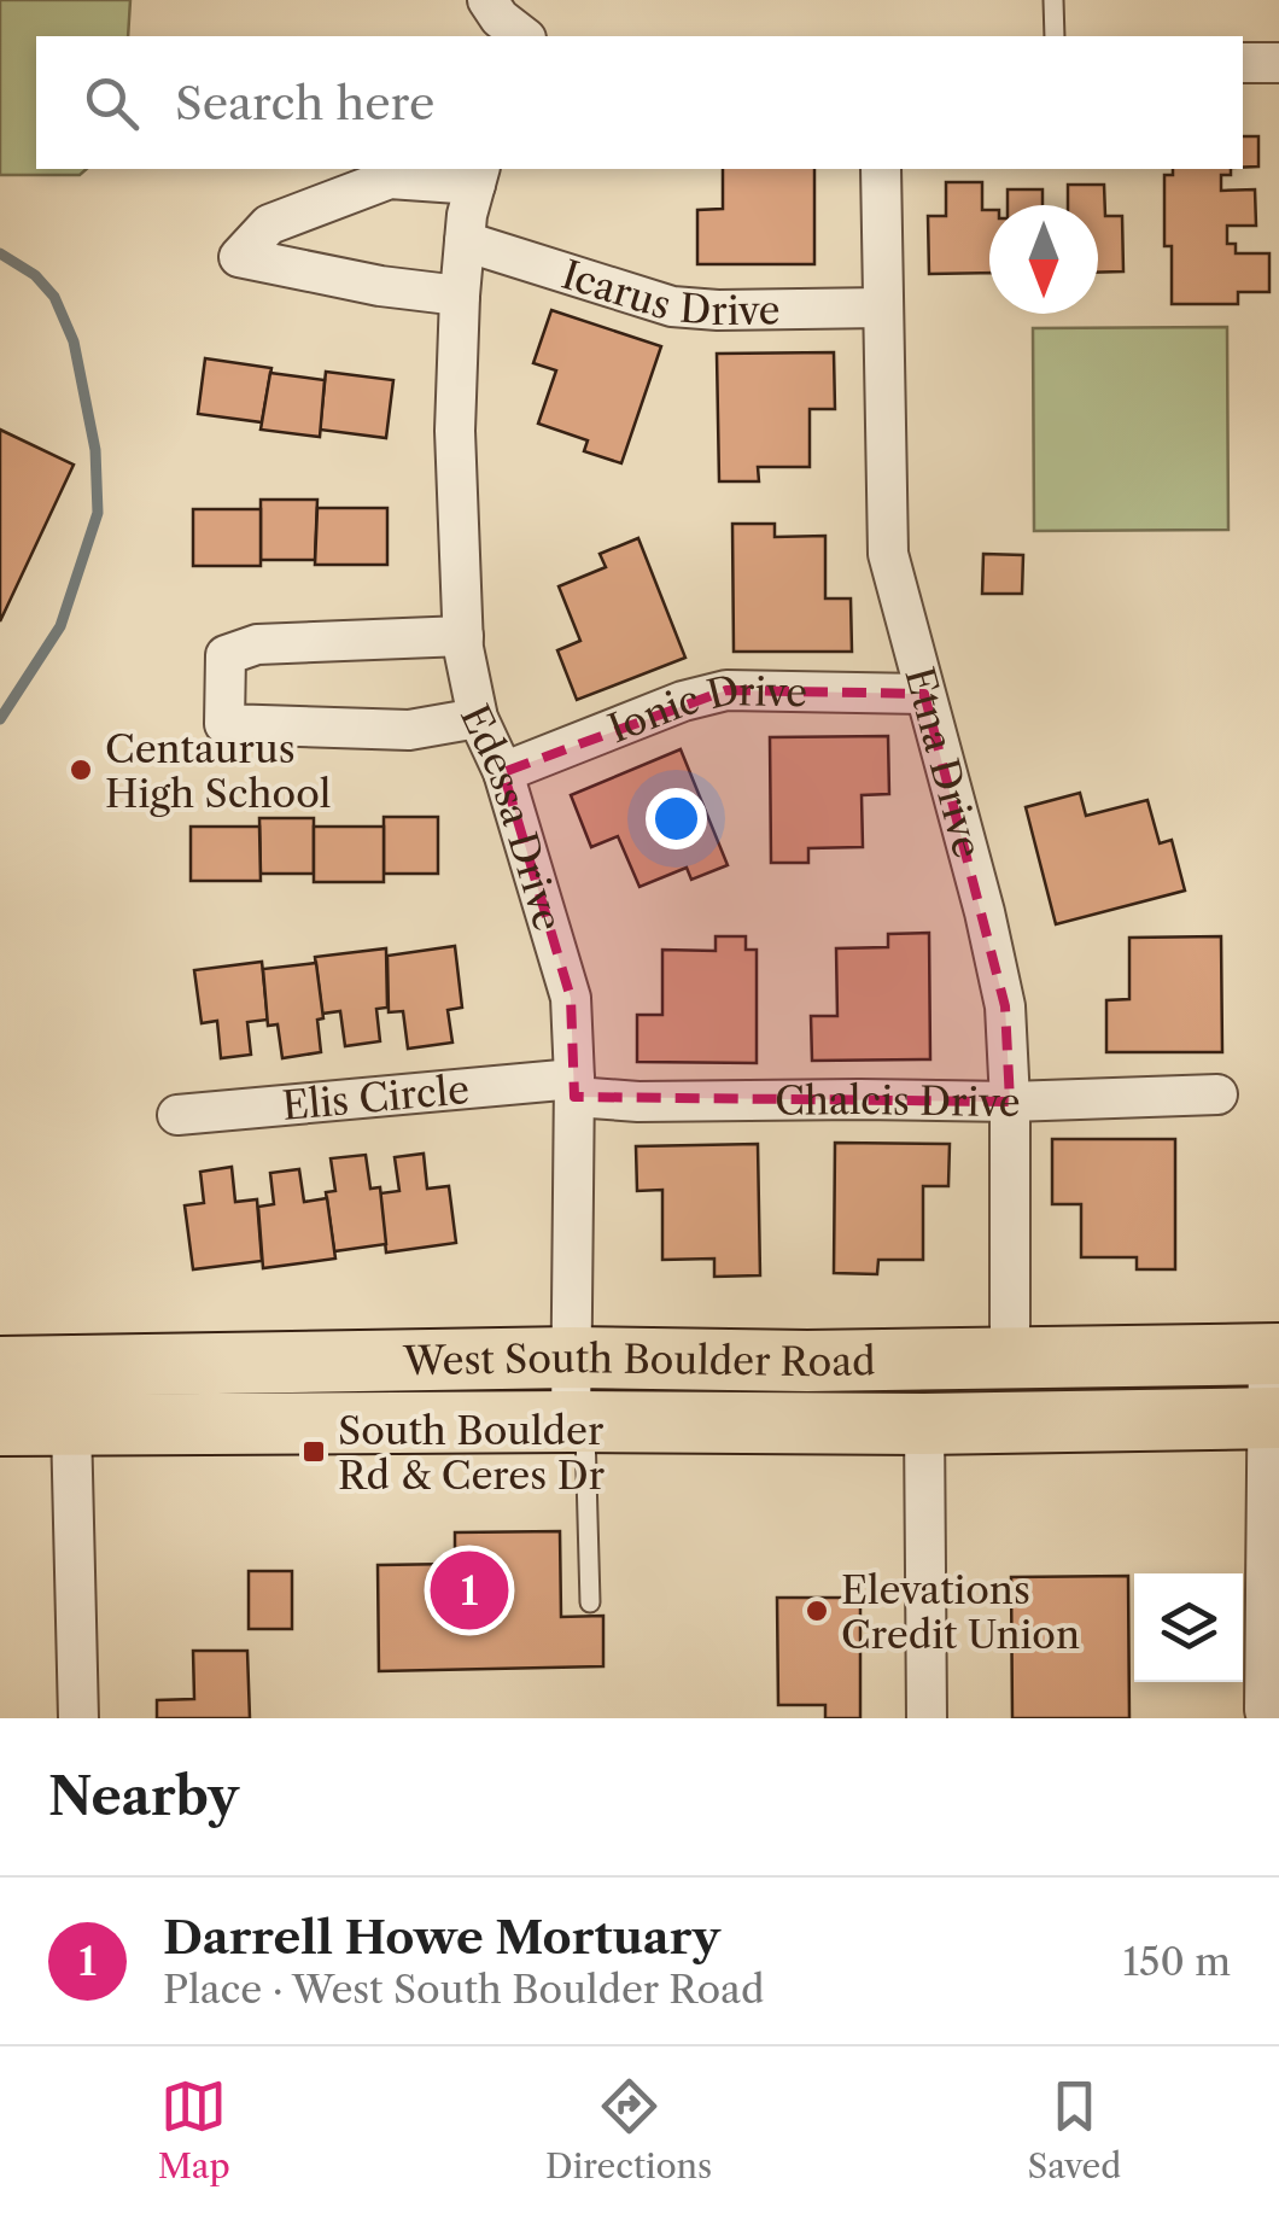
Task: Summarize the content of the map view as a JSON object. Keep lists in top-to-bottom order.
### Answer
{
  "streets": {
    "main road": ["West South Boulder Road"],
    "street": [
      "Icarus Drive",
      "Ionic Drive",
      "Etna Drive",
      "Edessa Drive",
      "Elis Circle",
      "Chalcis Drive"
    ]
  },
  "crossings": [
    ["Icarus Drive", "Etna Drive"],
    ["Icarus Drive", "Edessa Drive"],
    ["Ionic Drive", "Etna Drive"],
    ["Ionic Drive", "Edessa Drive"],
    ["Etna Drive", "Chalcis Drive"],
    ["Etna Drive", "West South Boulder Road"],
    ["Edessa Drive", "Elis Circle"],
    ["Edessa Drive", "Chalcis Drive"],
    ["Edessa Drive", "West South Boulder Road"],
    ["Elis Circle", "Chalcis Drive"]
  ],
  "places": {
    "other": ["Centaurus High School", "Elevations Credit Union"],
    "transit": ["South Boulder Rd & Ceres Dr"]
  },
  "north": "bottom",
  "page": {
    "search": "Search here",
    "pins": "1",
    "heading": "Nearby",
    "list": [
      {
        "mark": "1",
        "name": "Darrell Howe Mortuary",
        "note": "Place · West South Boulder Road",
        "value": "150 m"
      }
    ],
    "nav": ["Map", "Directions", "Saved"]
  }
}
